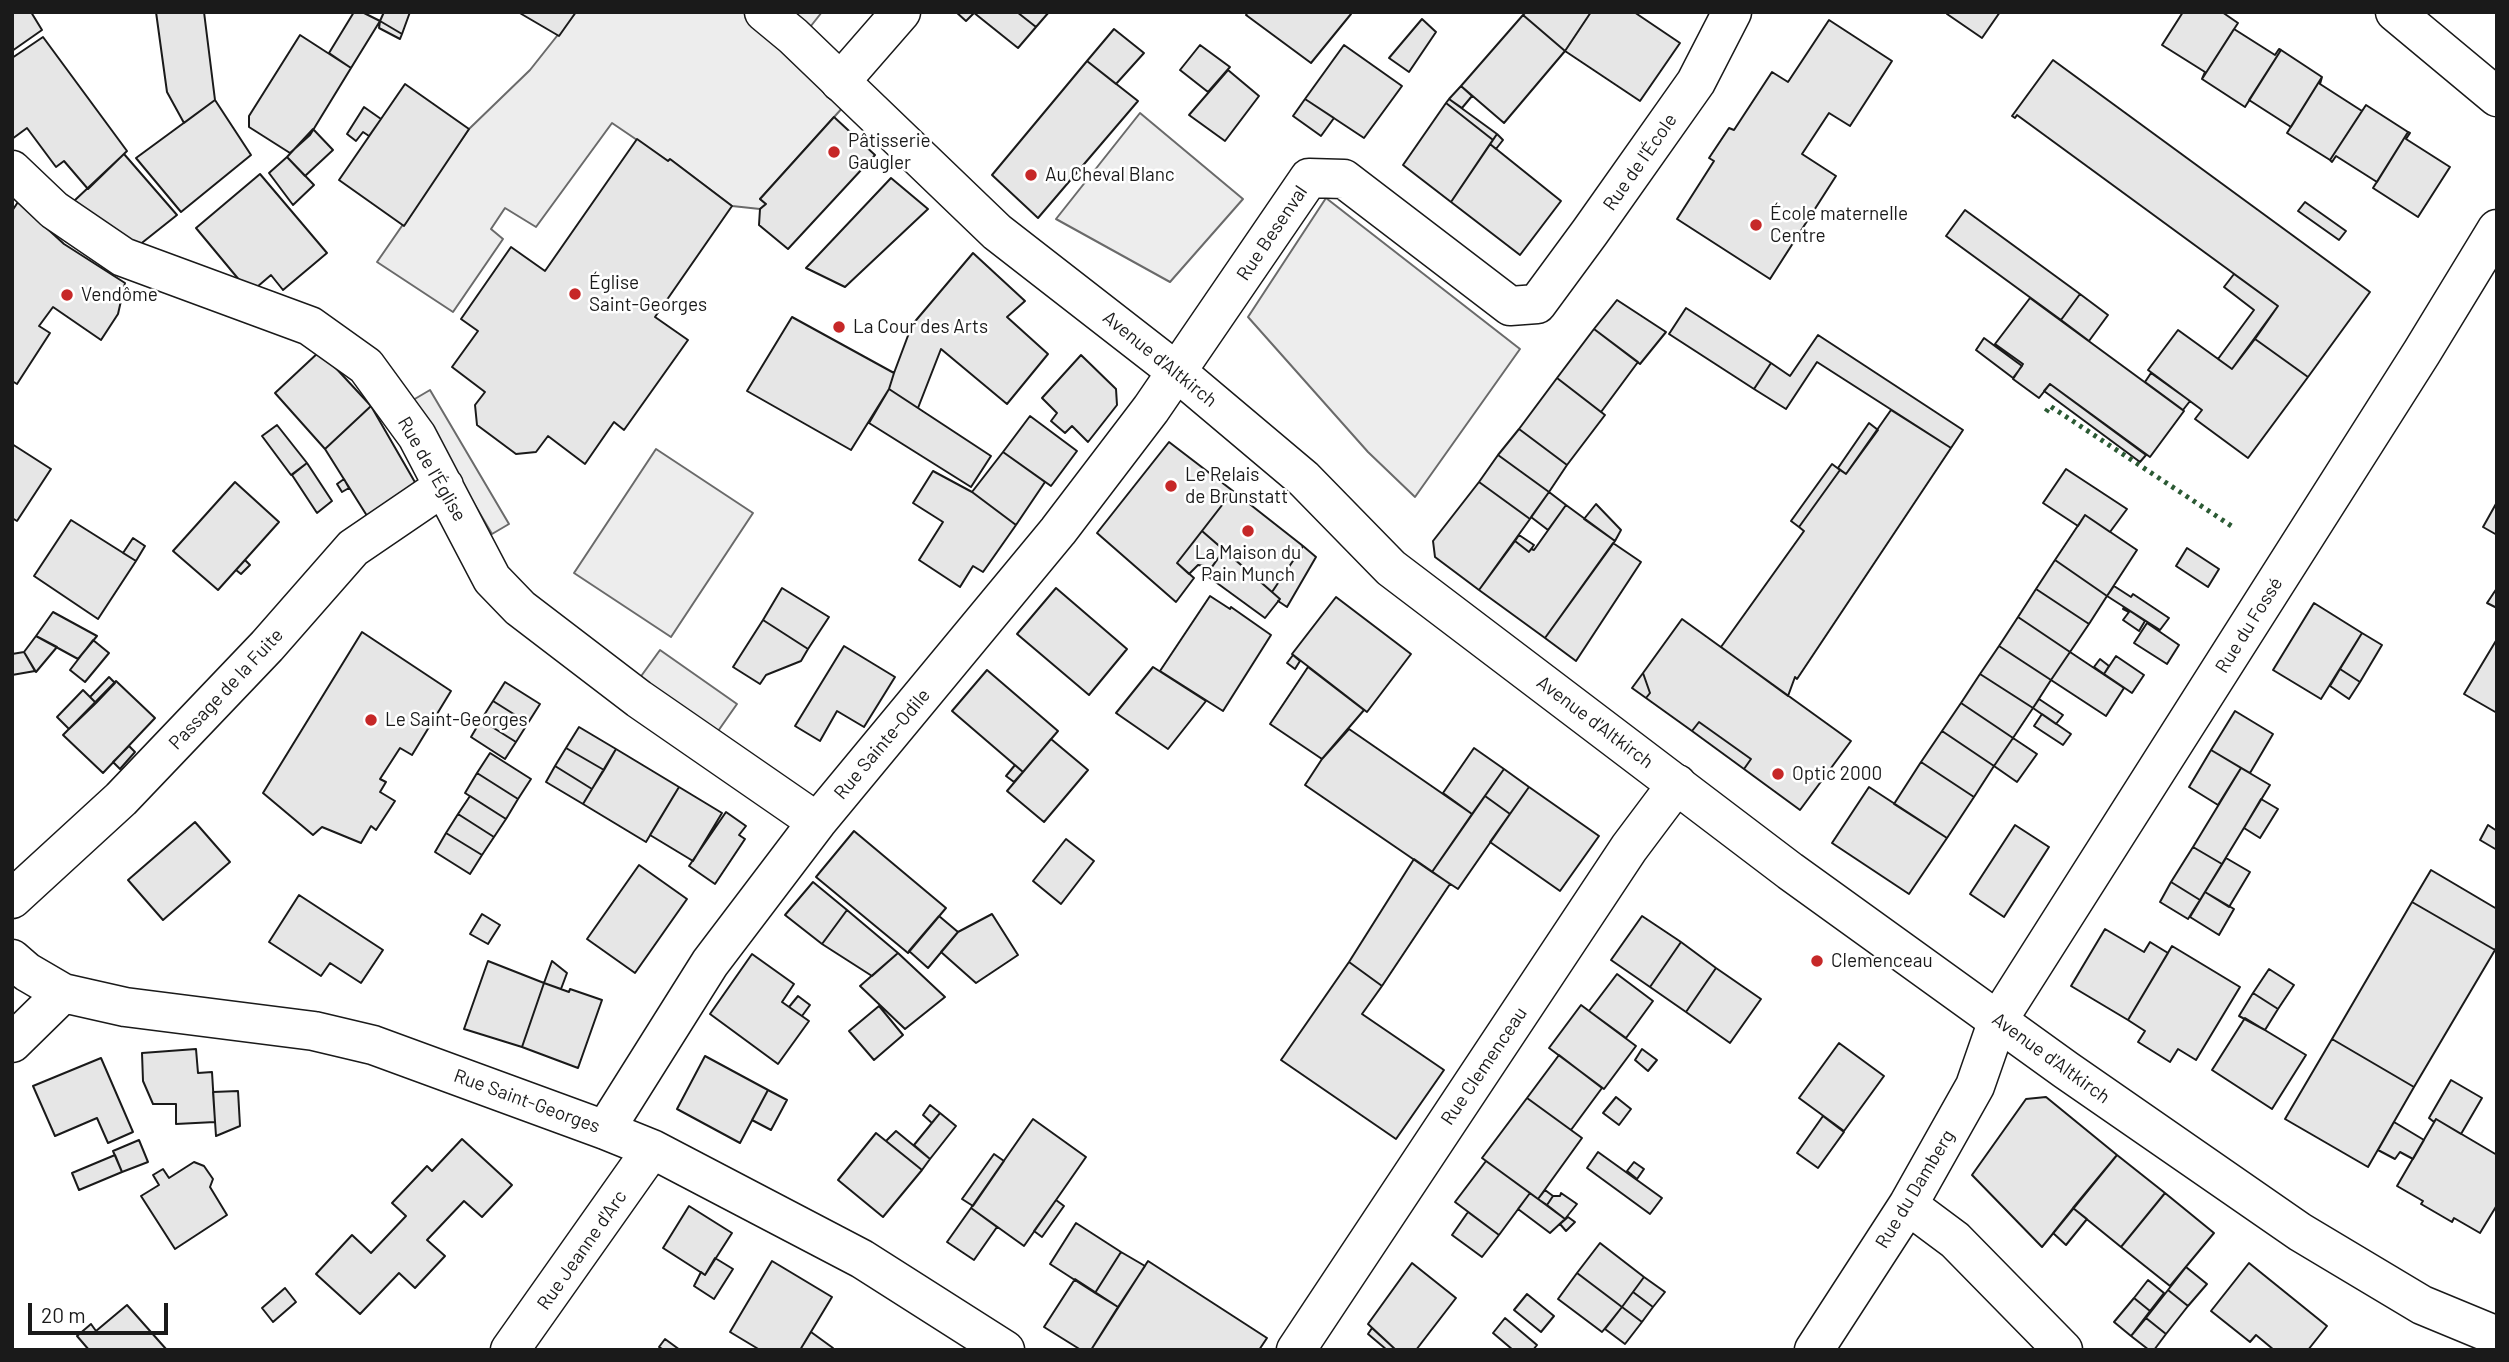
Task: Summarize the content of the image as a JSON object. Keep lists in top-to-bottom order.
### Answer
{
  "streets": {
    "street": [
      "Rue de l'École",
      "Rue Besenval",
      "Avenue d'Altkirch",
      "Rue de l'Église",
      "Rue du Fossé",
      "Passage de la Fuite",
      "Rue Sainte-Odile",
      "Rue Clemenceau",
      "Rue Saint-Georges",
      "Rue du Damberg",
      "Rue Jeanne d'Arc"
    ]
  },
  "crossings": [
    ["Rue de l'École", "Rue Besenval"],
    ["Rue Besenval", "Avenue d'Altkirch"],
    ["Rue Besenval", "Rue Sainte-Odile"],
    ["Avenue d'Altkirch", "Rue du Fossé"],
    ["Avenue d'Altkirch", "Rue Sainte-Odile"],
    ["Avenue d'Altkirch", "Rue Clemenceau"],
    ["Avenue d'Altkirch", "Rue du Damberg"],
    ["Rue de l'Église", "Passage de la Fuite"],
    ["Rue de l'Église", "Rue Sainte-Odile"],
    ["Rue du Fossé", "Rue du Damberg"],
    ["Rue Sainte-Odile", "Rue Saint-Georges"],
    ["Rue Saint-Georges", "Rue Jeanne d'Arc"]
  ],
  "places": [
    "Pâtisserie Gaugler",
    "Au Cheval Blanc",
    "École maternelle Centre",
    "Église Saint-Georges",
    "Vendôme",
    "La Cour des Arts",
    "Le Relais de Brunstatt",
    "La Maison du Pain Munch",
    "Le Saint-Georges",
    "Optic 2000",
    "Clemenceau"
  ],
  "scale_bar": "20 m"
}
